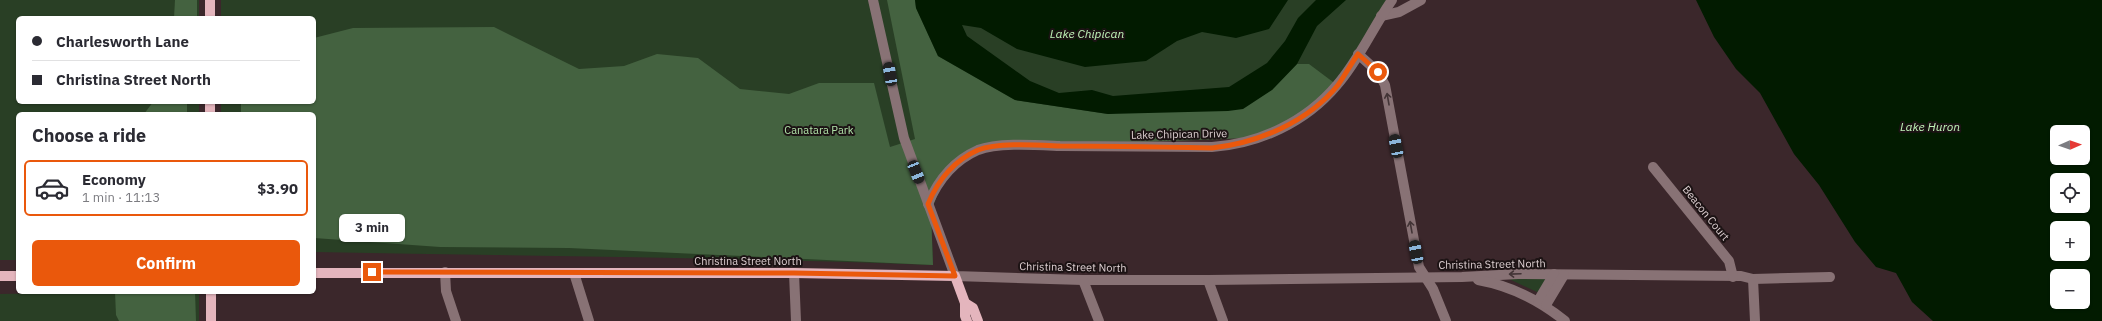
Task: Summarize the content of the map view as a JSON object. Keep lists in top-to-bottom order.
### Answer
{
  "streets": {
    "main road": ["Christina Street North"],
    "street": ["Lake Chipican Drive", "Beacon Court"]
  },
  "crossings": [
    ["Beacon Court", "Christina Street North"]
  ],
  "water": ["Lake Chipican", "Lake Huron"],
  "parks": ["Canatara Park"],
  "north": "right",
  "page": {
    "banner": ["Charlesworth Lane", "Christina Street North"],
    "heading": "Choose a ride",
    "map_buttons": ["+", "−"],
    "list": [
      {
        "name": "Economy",
        "note": "1 min · 11:13",
        "value": "$3.90"
      }
    ],
    "bubble": "3 min",
    "buttons": "Confirm"
  }
}
